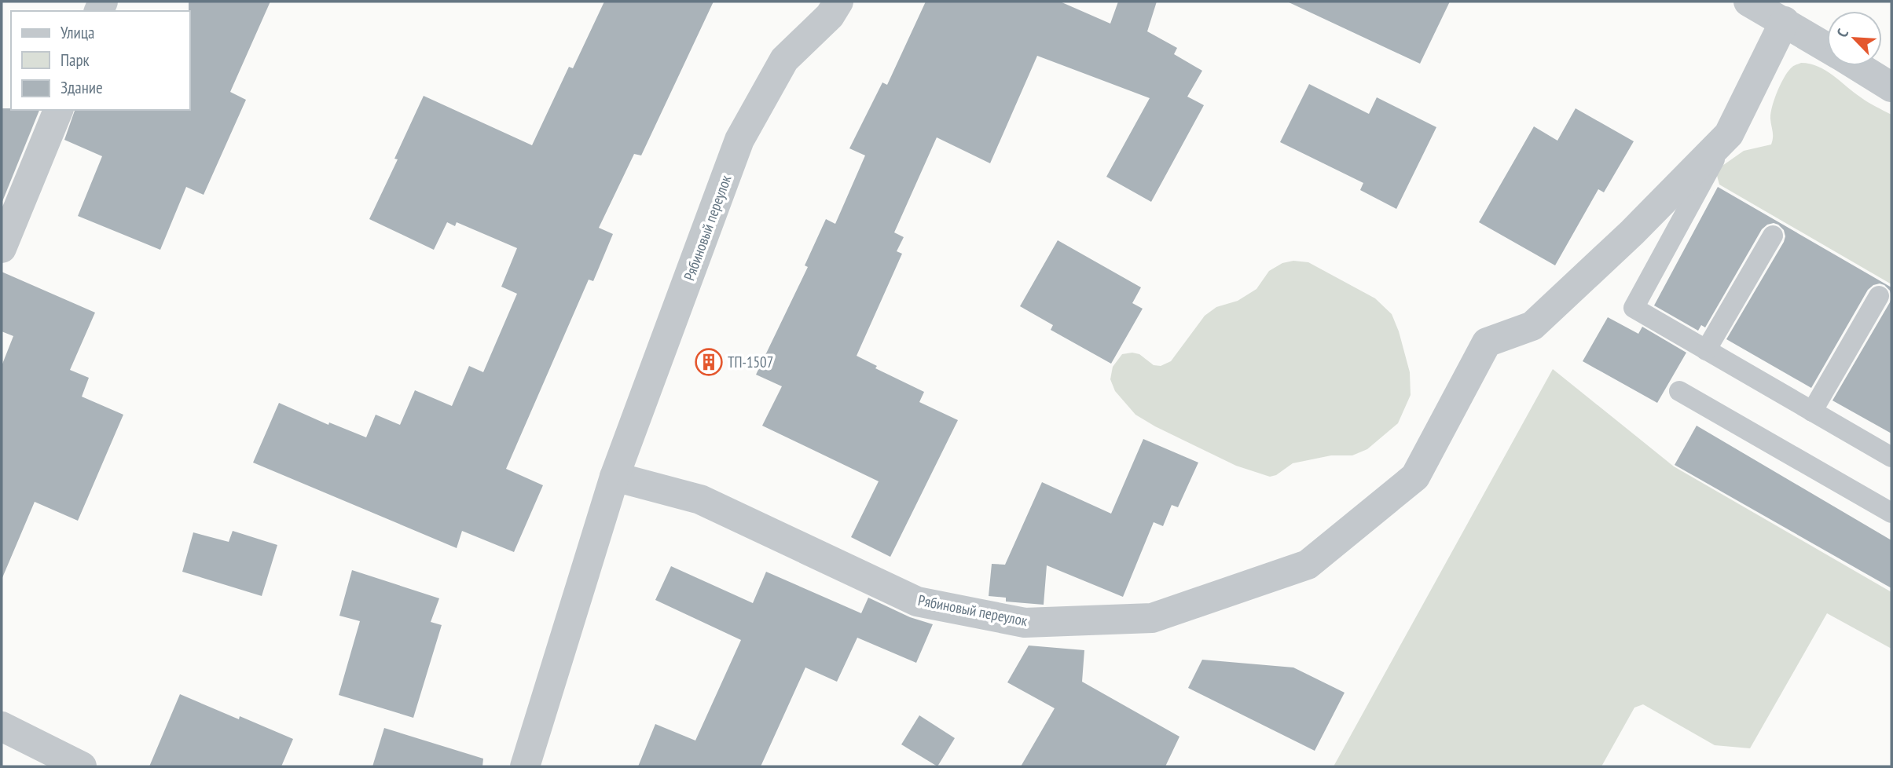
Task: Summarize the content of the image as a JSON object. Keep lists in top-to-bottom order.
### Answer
{
  "streets": {
    "street": ["Рябиновый переулок"]
  },
  "places": {
    "building": ["ТП-1507"]
  },
  "legend": ["Улица", "Парк", "Здание"],
  "north": "top left"
}
